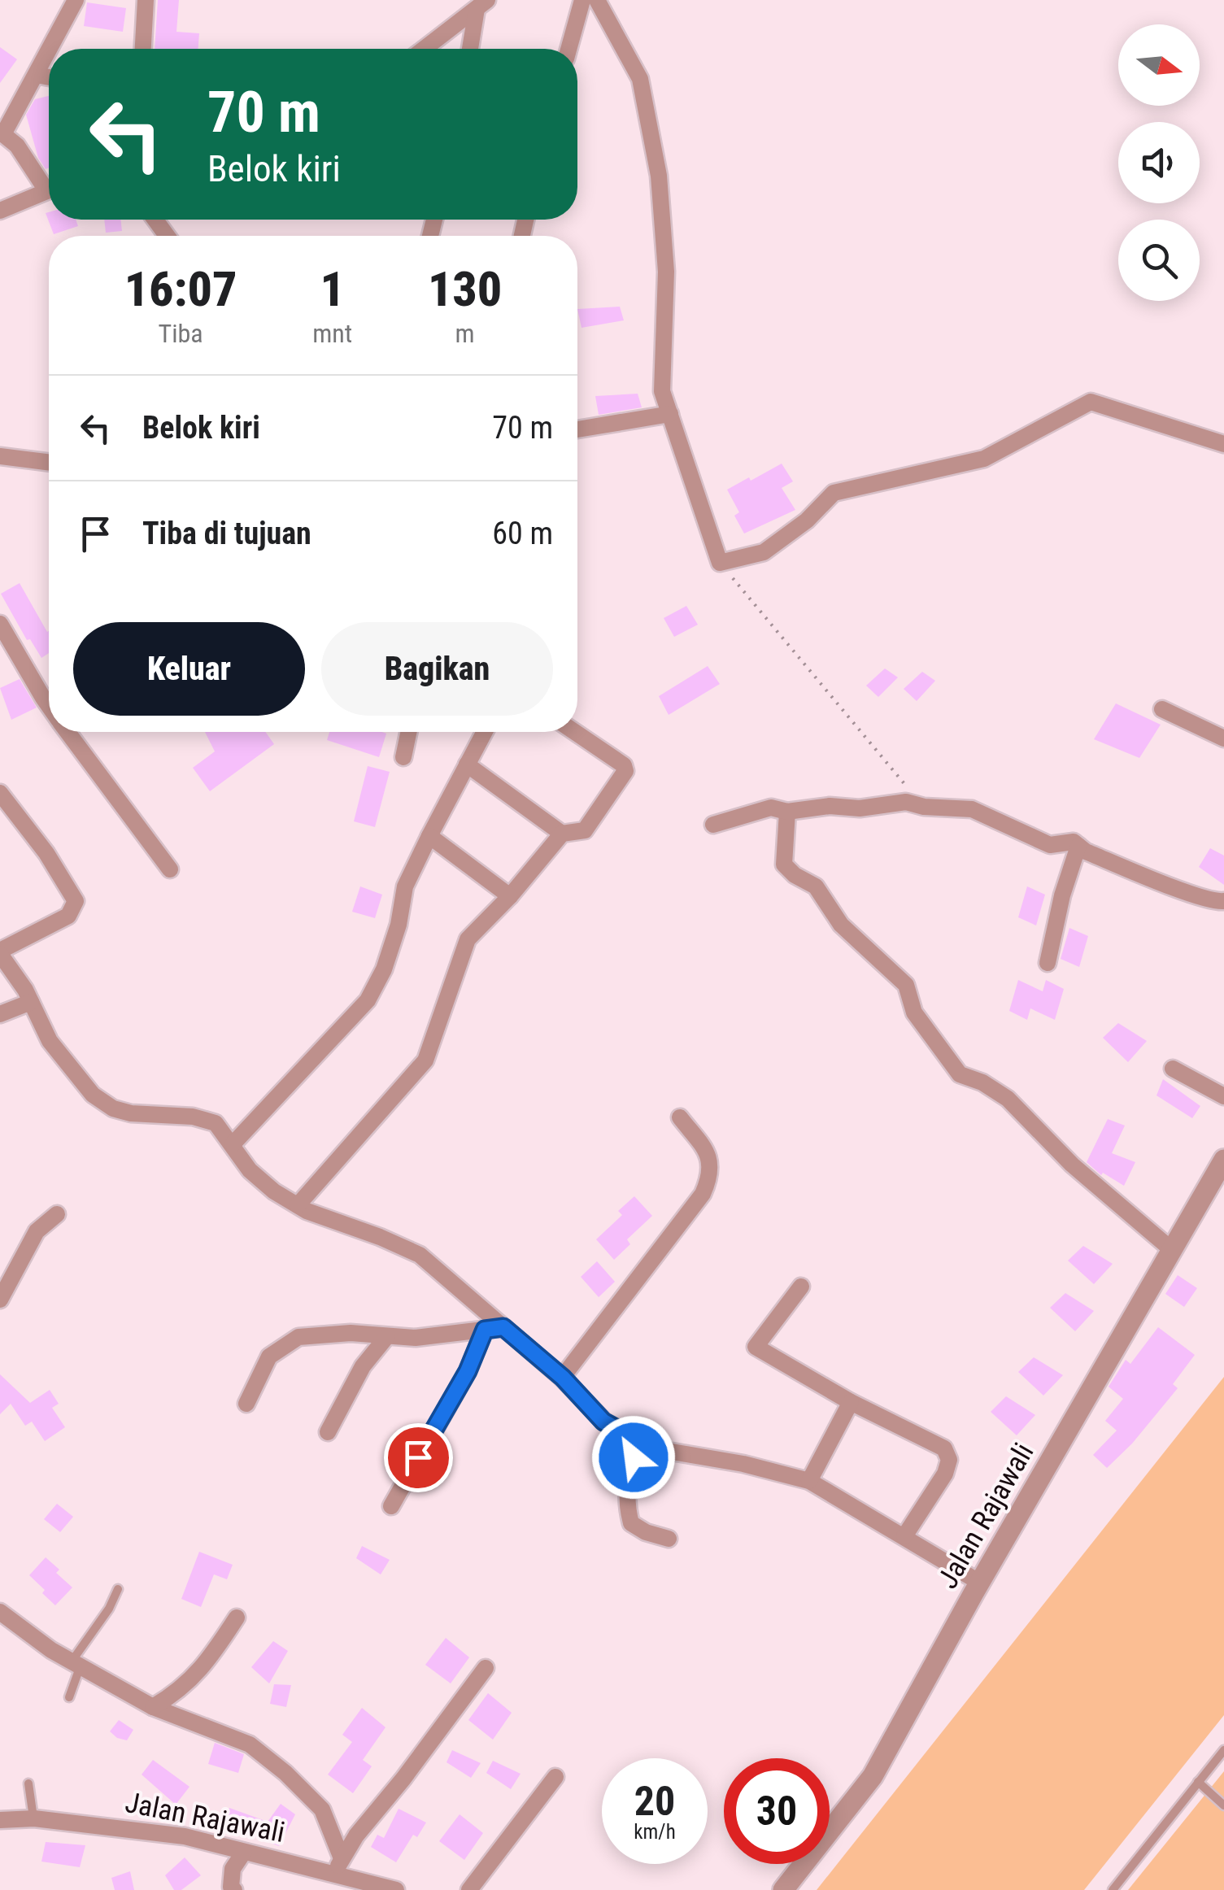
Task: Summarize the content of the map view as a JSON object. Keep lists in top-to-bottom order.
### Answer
{
  "streets": {
    "street": ["Jalan Rajawali"]
  },
  "north": "right",
  "page": {
    "turn": ["70 m", "Belok kiri"],
    "eta": [
      "16:07",
      "Tiba",
      "1",
      "mnt",
      "130",
      "m"
    ],
    "list": [
      {
        "name": "Belok kiri",
        "value": "70 m"
      },
      {
        "name": "Tiba di tujuan",
        "value": "60 m"
      }
    ],
    "buttons": ["Keluar", "Bagikan"],
    "speed": "20 km/h",
    "limit": "30"
  }
}
